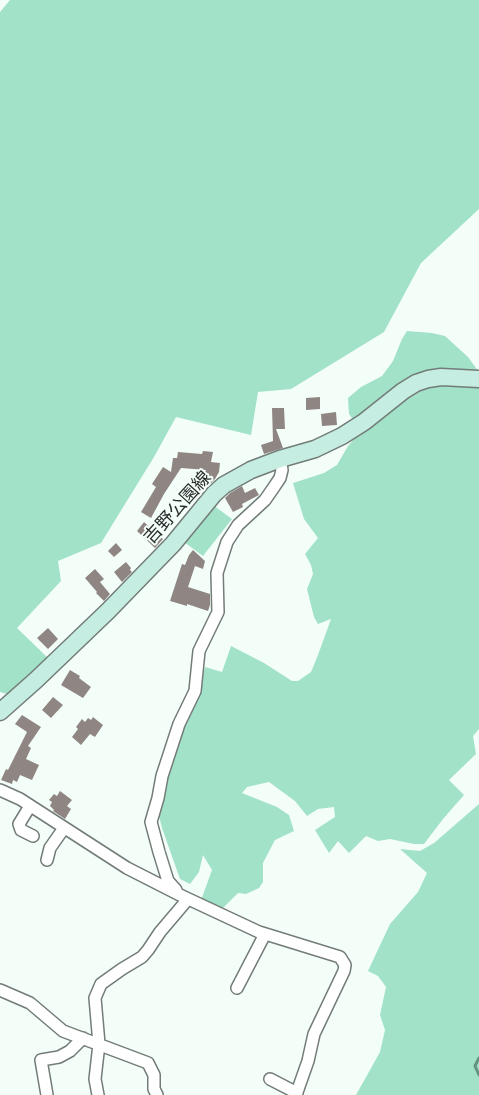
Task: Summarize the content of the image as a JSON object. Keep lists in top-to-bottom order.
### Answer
{
  "streets": {
    "main road": ["吉野公園線"]
  }
}
